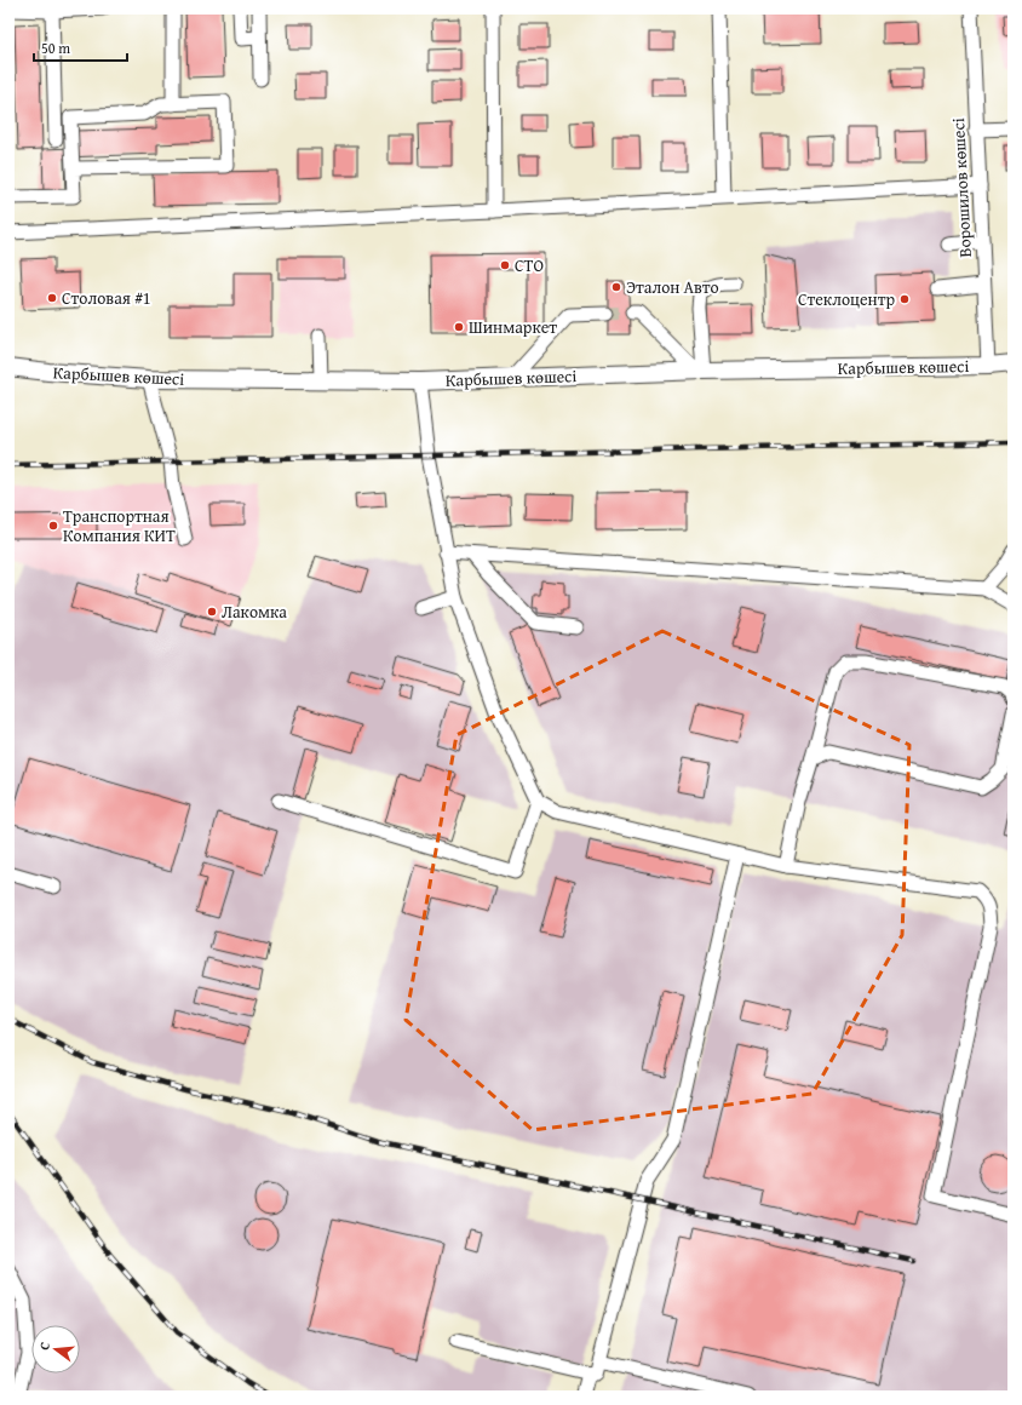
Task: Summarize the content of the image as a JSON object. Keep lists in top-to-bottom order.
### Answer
{
  "streets": {
    "main road": ["Карбышев көшесі"],
    "street": ["Ворошилов көшесі"]
  },
  "crossings": [
    ["Ворошилов көшесі", "Карбышев көшесі"]
  ],
  "places": [
    "СТО",
    "Эталон Авто",
    "Столовая #1",
    "Стеклоцентр",
    "Шинмаркет",
    "Транспортная Компания КИТ",
    "Лакомка"
  ],
  "scale_bar": "50 m",
  "north": "left"
}
